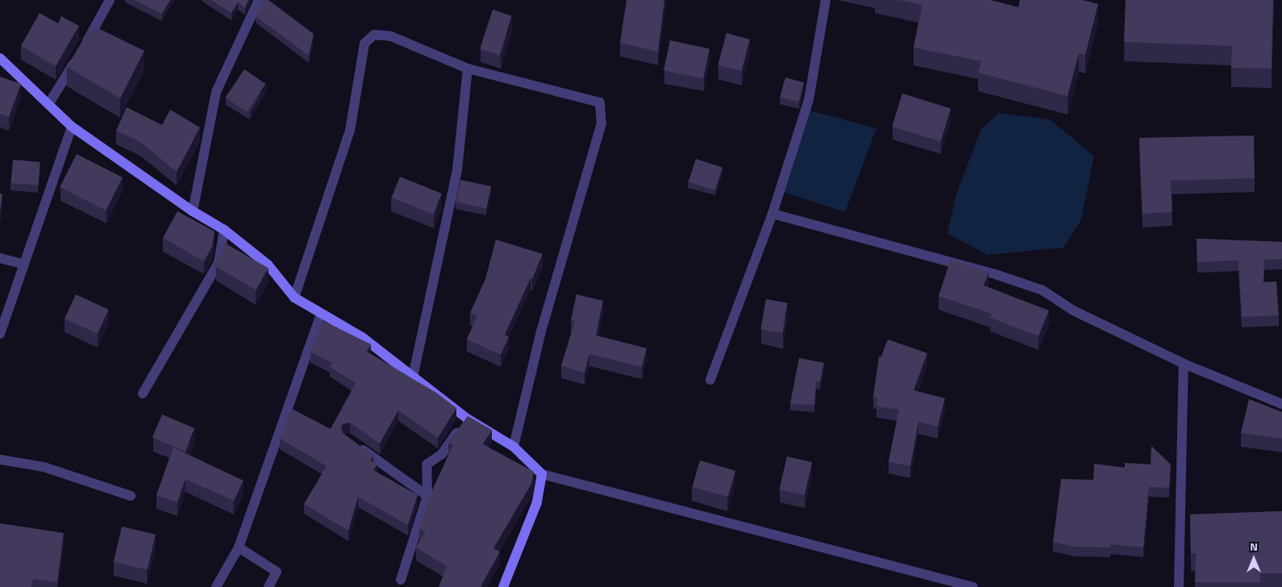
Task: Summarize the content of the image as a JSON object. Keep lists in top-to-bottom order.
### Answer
{
  "north": "top"
}
